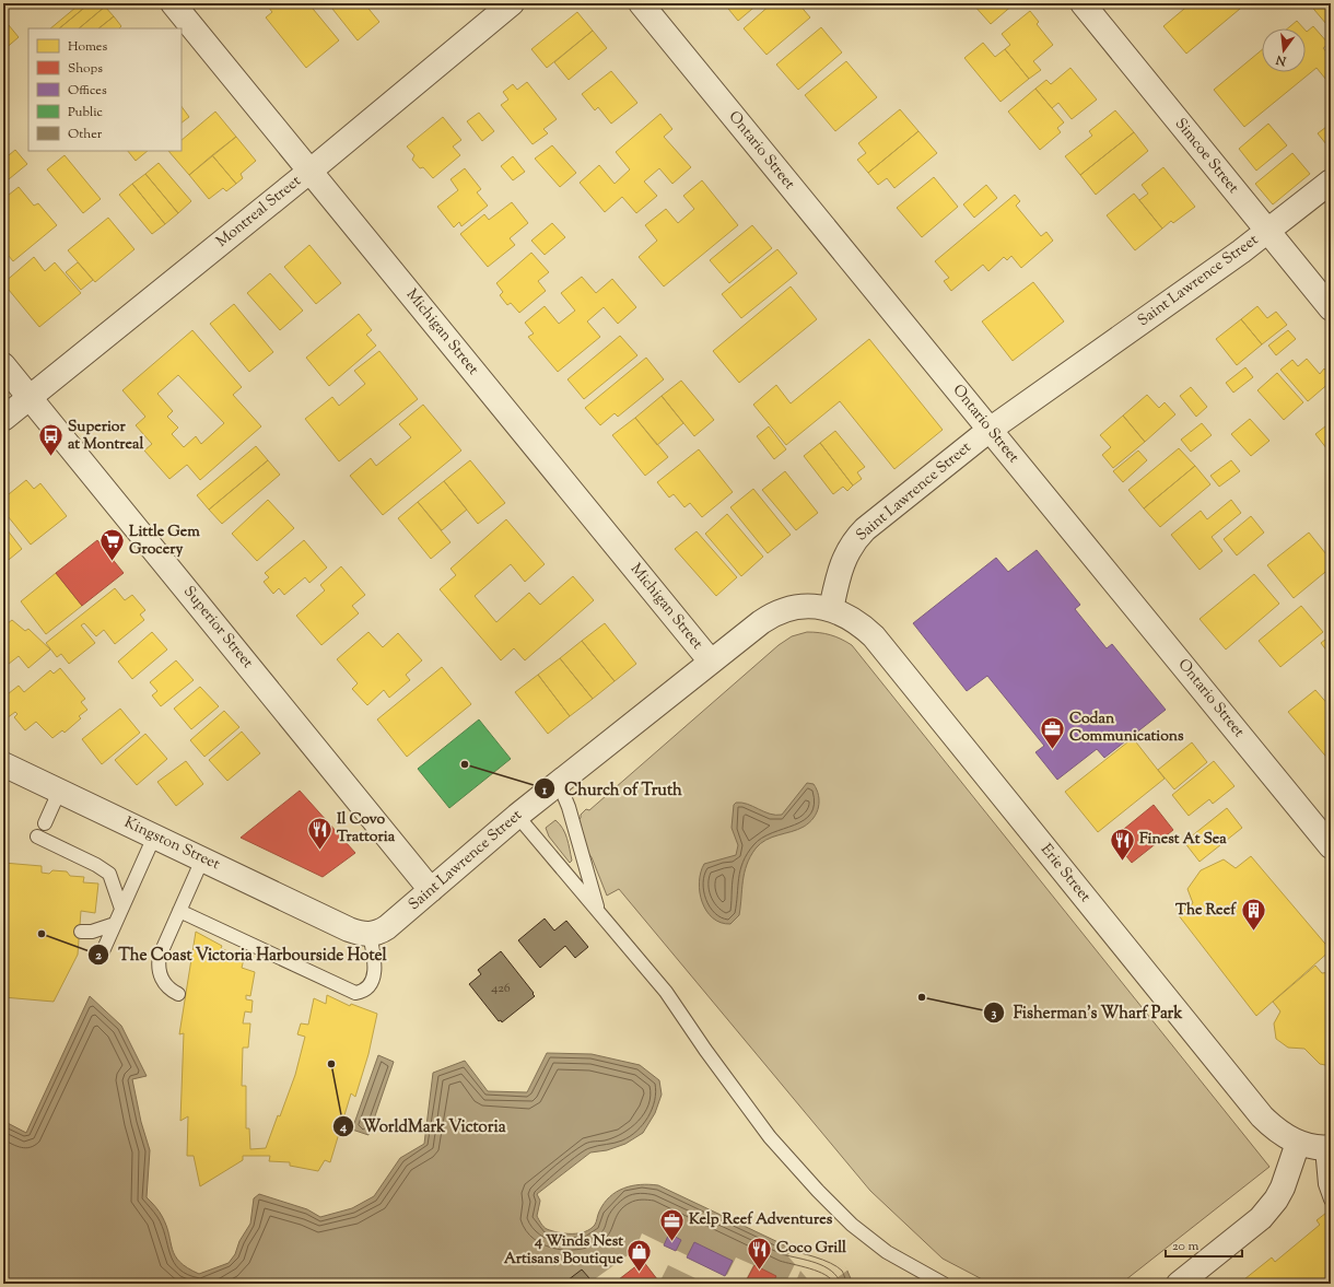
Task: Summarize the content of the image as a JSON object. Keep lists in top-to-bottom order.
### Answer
{
  "streets": {
    "street": [
      "Ontario Street",
      "Simcoe Street",
      "Montreal Street",
      "Saint Lawrence Street",
      "Michigan Street",
      "Superior Street",
      "Kingston Street",
      "Erie Street"
    ]
  },
  "crossings": [
    ["Ontario Street", "Saint Lawrence Street"],
    ["Simcoe Street", "Saint Lawrence Street"],
    ["Montreal Street", "Michigan Street"],
    ["Montreal Street", "Superior Street"],
    ["Saint Lawrence Street", "Michigan Street"],
    ["Saint Lawrence Street", "Superior Street"],
    ["Saint Lawrence Street", "Kingston Street"],
    ["Saint Lawrence Street", "Erie Street"]
  ],
  "places": {
    "bus stop": ["Superior at Montreal"],
    "supermarket": ["Little Gem Grocery"],
    "office": ["Codan Communications", "Kelp Reef Adventures"],
    "other": [
      "Church of Truth",
      "The Coast Victoria Harbourside Hotel",
      "Fisherman's Wharf Park",
      "WorldMark Victoria"
    ],
    "restaurant": ["Il Covo Trattoria", "Finest At Sea", "Coco Grill"],
    "building": ["The Reef"],
    "shop": ["4 Winds Nest Artisans Boutique"]
  },
  "house_numbers": ["426"],
  "legend": [
    "Homes",
    "Shops",
    "Offices",
    "Public",
    "Other"
  ],
  "scale_bar": "20 m",
  "north": "bottom"
}
